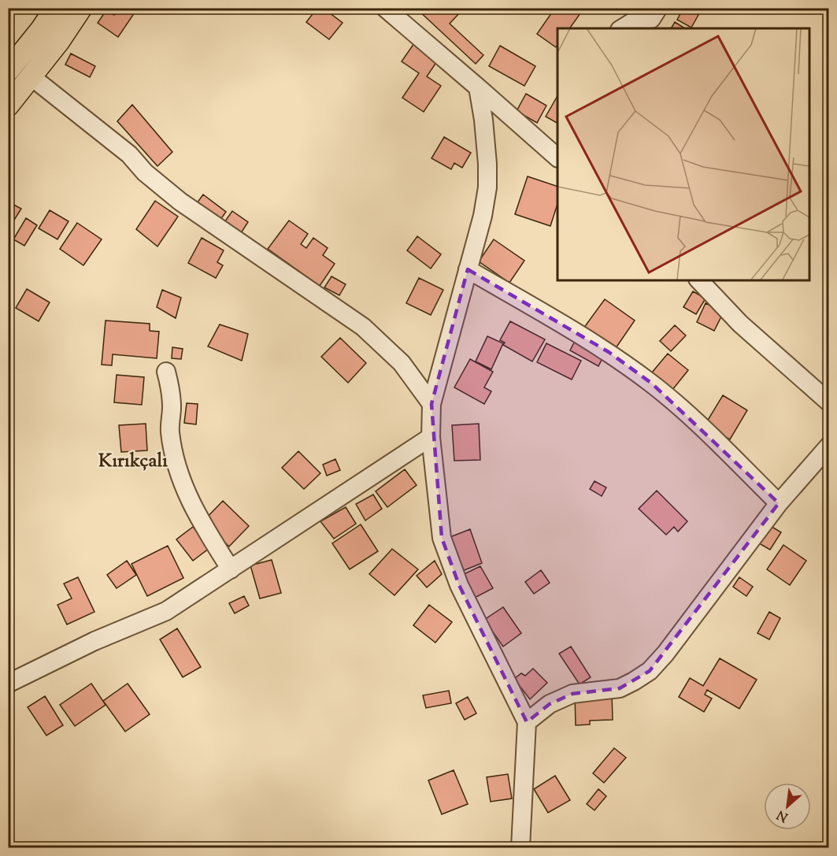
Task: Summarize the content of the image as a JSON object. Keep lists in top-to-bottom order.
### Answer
{
  "districts": ["Kırıkçalı"],
  "north": "bottom left"
}
